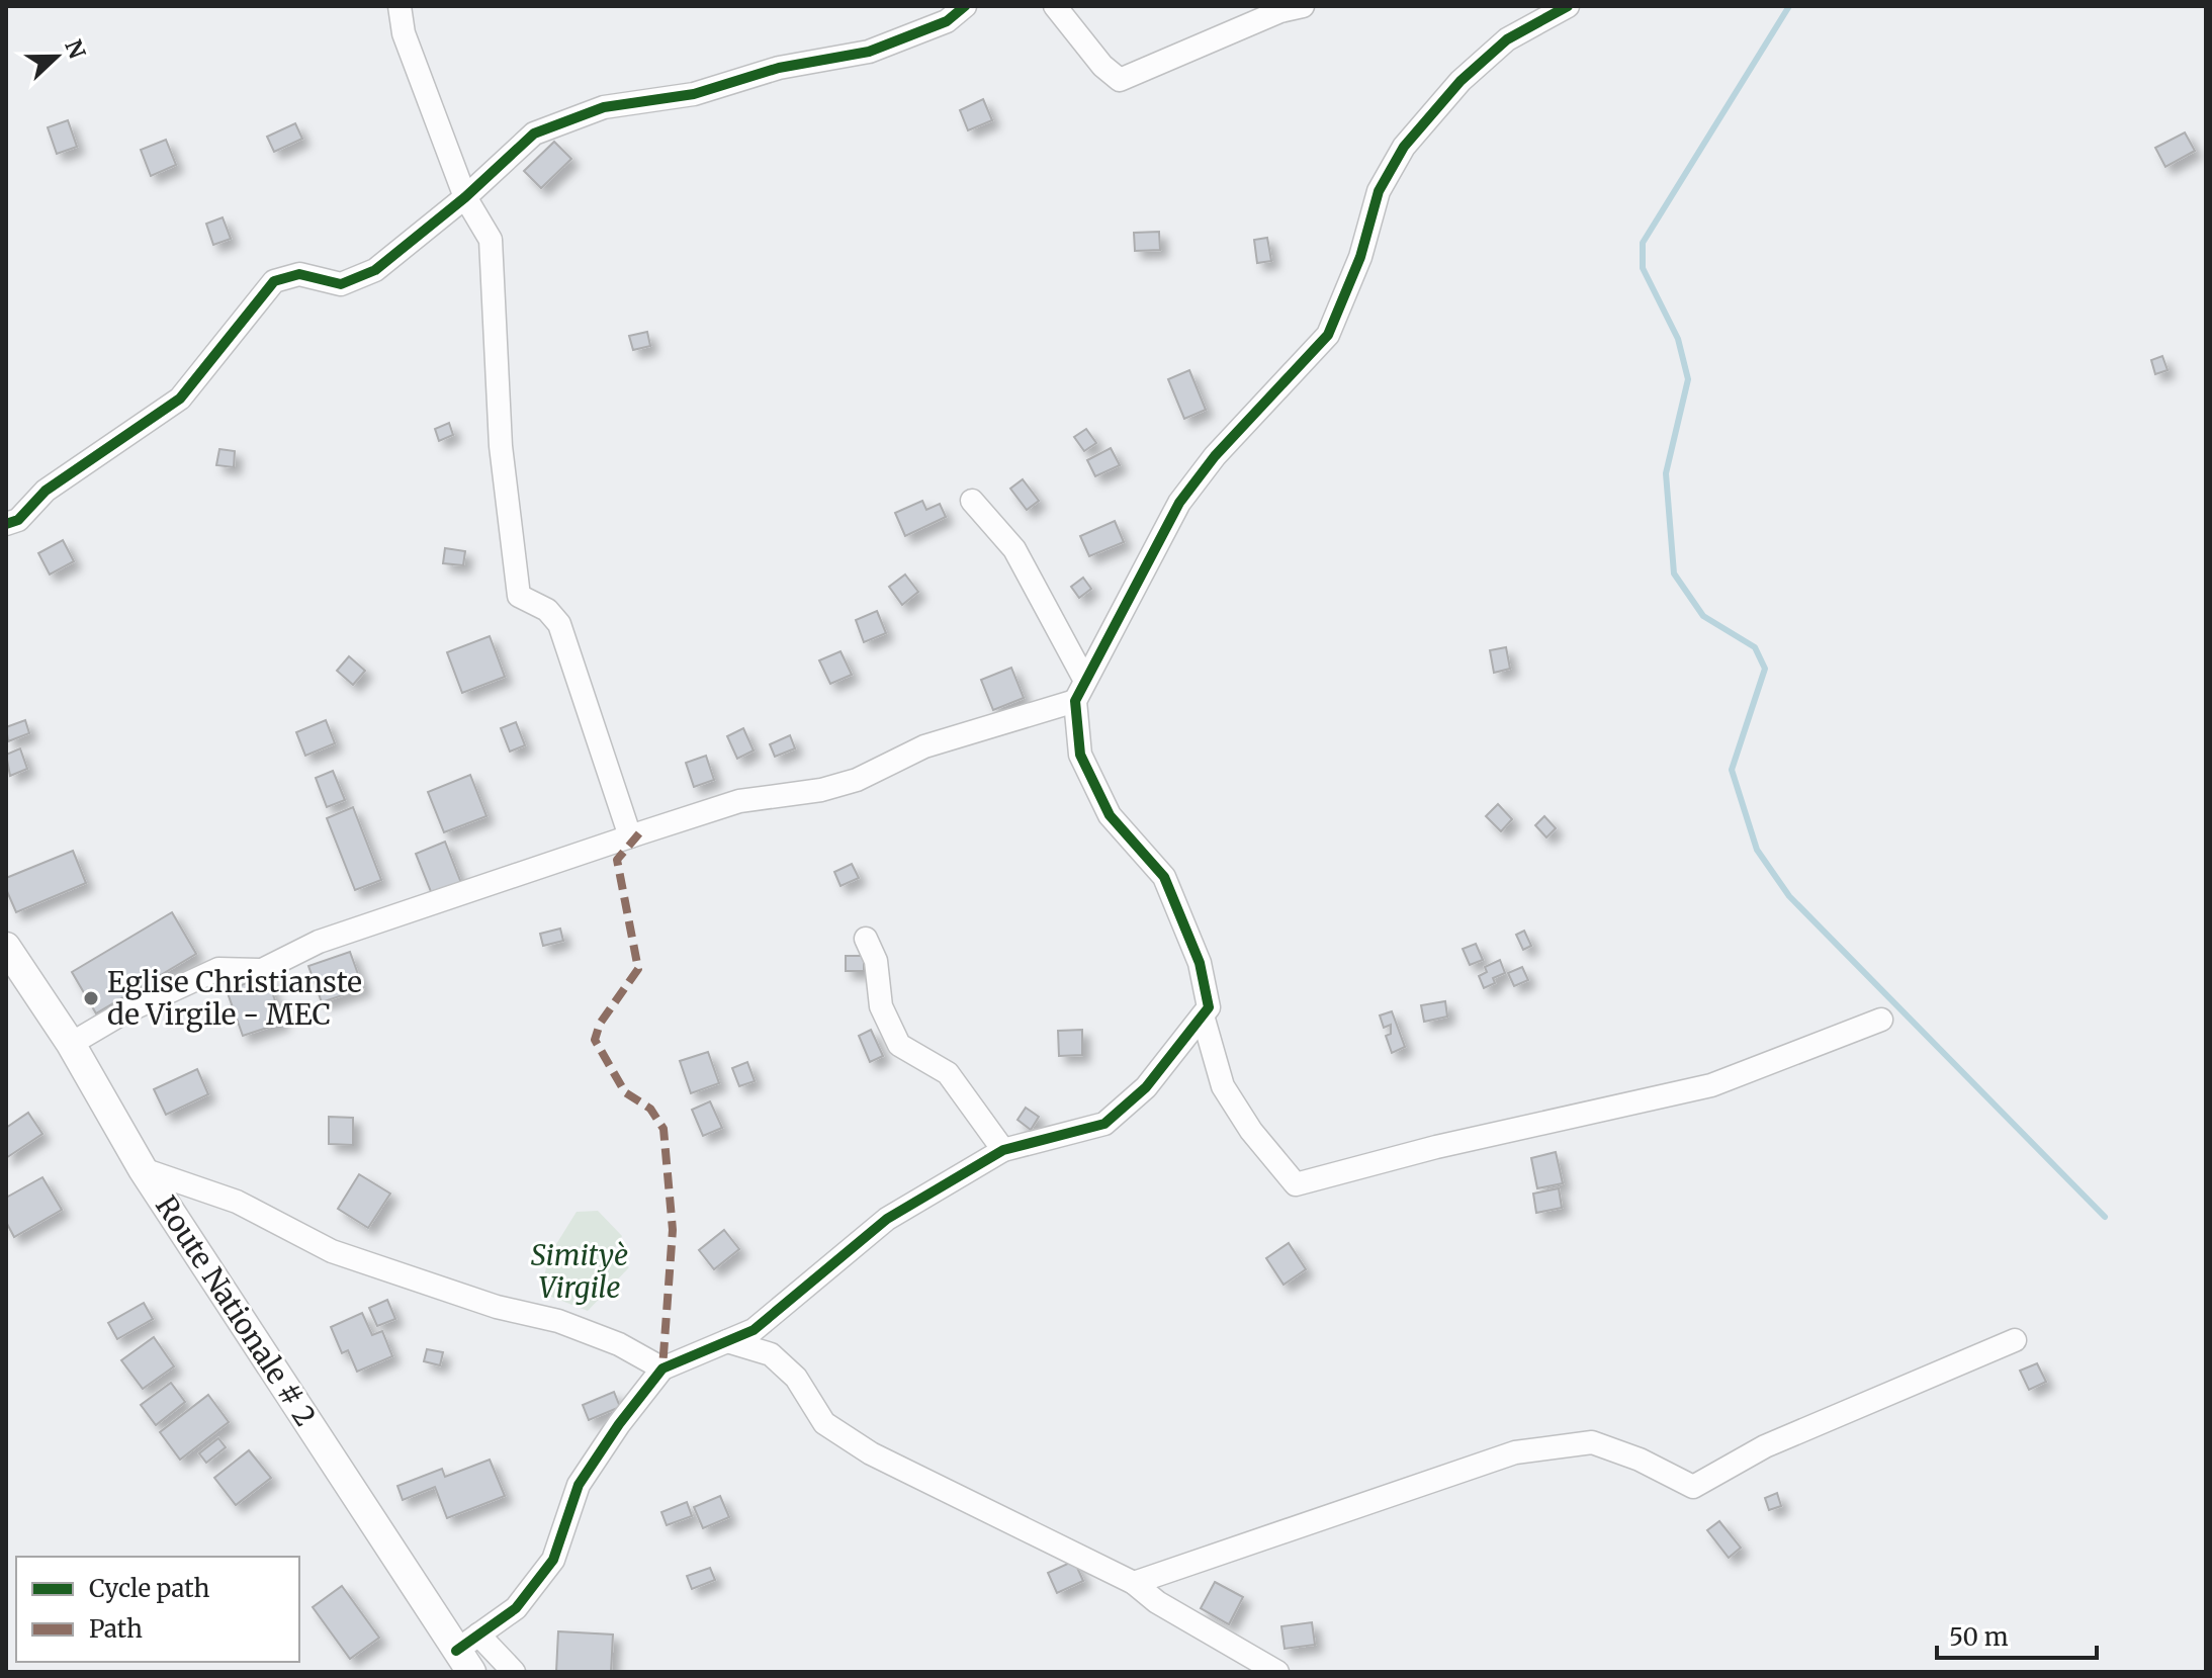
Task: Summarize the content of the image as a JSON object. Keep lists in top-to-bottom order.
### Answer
{
  "streets": {
    "main road": ["Route Nationale # 2"]
  },
  "parks": ["Simityè Virgile"],
  "places": ["Eglise Christianste de Virgile - MEC"],
  "legend": ["Cycle path", "Path"],
  "scale_bar": "50 m",
  "north": "right"
}
